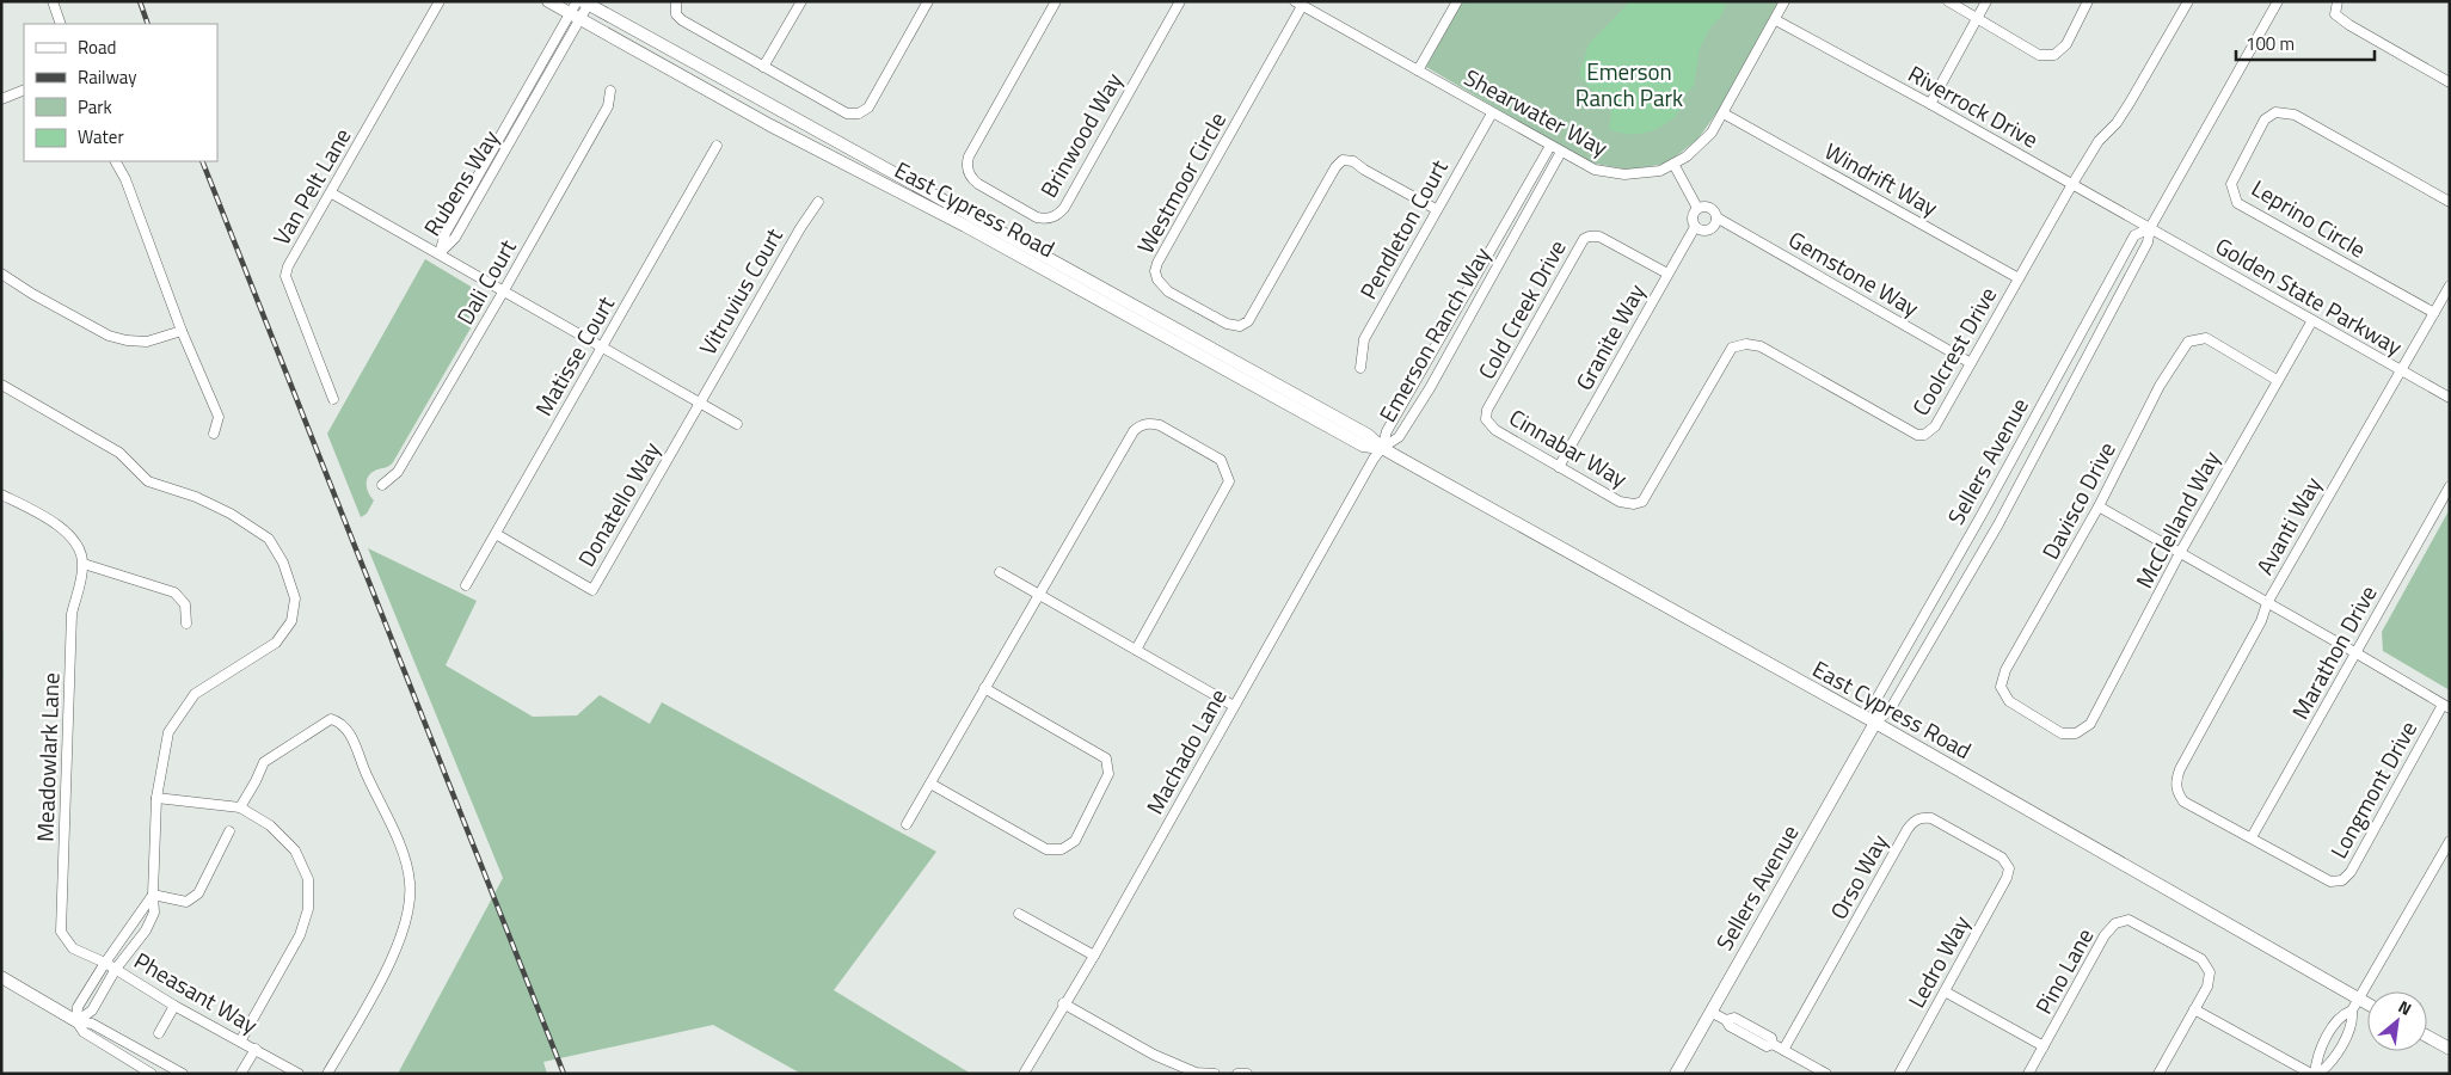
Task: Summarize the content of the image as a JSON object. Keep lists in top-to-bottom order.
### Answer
{
  "streets": {
    "street": [
      "Riverrock Drive",
      "Shearwater Way",
      "Brinwood Way",
      "Windrift Way",
      "Rubens Way",
      "Westmoor Circle",
      "Van Pelt Lane",
      "East Cypress Road",
      "Leprino Circle",
      "Pendleton Court",
      "Gemstone Way",
      "Dali Court",
      "Vitruvius Court",
      "Golden State Parkway",
      "Cold Creek Drive",
      "Emerson Ranch Way",
      "Granite Way",
      "Coolcrest Drive",
      "Matisse Court",
      "Cinnabar Way",
      "Sellers Avenue",
      "Davisco Drive",
      "Donatello Way",
      "McClelland Way",
      "Avanti Way",
      "Marathon Drive",
      "Machado Lane",
      "Meadowlark Lane",
      "Longmont Drive",
      "Orso Way",
      "Ledro Way",
      "Pino Lane",
      "Pheasant Way"
    ]
  },
  "crossings": [
    ["Riverrock Drive", "Shearwater Way"],
    ["Riverrock Drive", "Golden State Parkway"],
    ["Riverrock Drive", "Coolcrest Drive"],
    ["Riverrock Drive", "Sellers Avenue"],
    ["Shearwater Way", "Windrift Way"],
    ["Shearwater Way", "Westmoor Circle"],
    ["Shearwater Way", "Pendleton Court"],
    ["Shearwater Way", "Emerson Ranch Way"],
    ["Windrift Way", "Coolcrest Drive"],
    ["Rubens Way", "East Cypress Road"],
    ["Westmoor Circle", "Pendleton Court"],
    ["East Cypress Road", "Emerson Ranch Way"],
    ["East Cypress Road", "Sellers Avenue"],
    ["East Cypress Road", "Machado Lane"],
    ["Leprino Circle", "Avanti Way"],
    ["Gemstone Way", "Granite Way"],
    ["Gemstone Way", "Coolcrest Drive"],
    ["Vitruvius Court", "Donatello Way"],
    ["Golden State Parkway", "Sellers Avenue"],
    ["Golden State Parkway", "McClelland Way"],
    ["Golden State Parkway", "Avanti Way"],
    ["Cold Creek Drive", "Granite Way"],
    ["Cold Creek Drive", "Cinnabar Way"],
    ["Emerson Ranch Way", "Machado Lane"],
    ["Granite Way", "Cinnabar Way"],
    ["Coolcrest Drive", "Cinnabar Way"],
    ["Matisse Court", "Donatello Way"],
    ["Davisco Drive", "McClelland Way"],
    ["Avanti Way", "Longmont Drive"],
    ["Marathon Drive", "Longmont Drive"],
    ["Meadowlark Lane", "Pheasant Way"],
    ["Orso Way", "Ledro Way"]
  ],
  "parks": ["Emerson Ranch Park"],
  "legend": [
    "Road",
    "Railway",
    "Park",
    "Water"
  ],
  "scale_bar": "100 m",
  "north": "top right"
}
